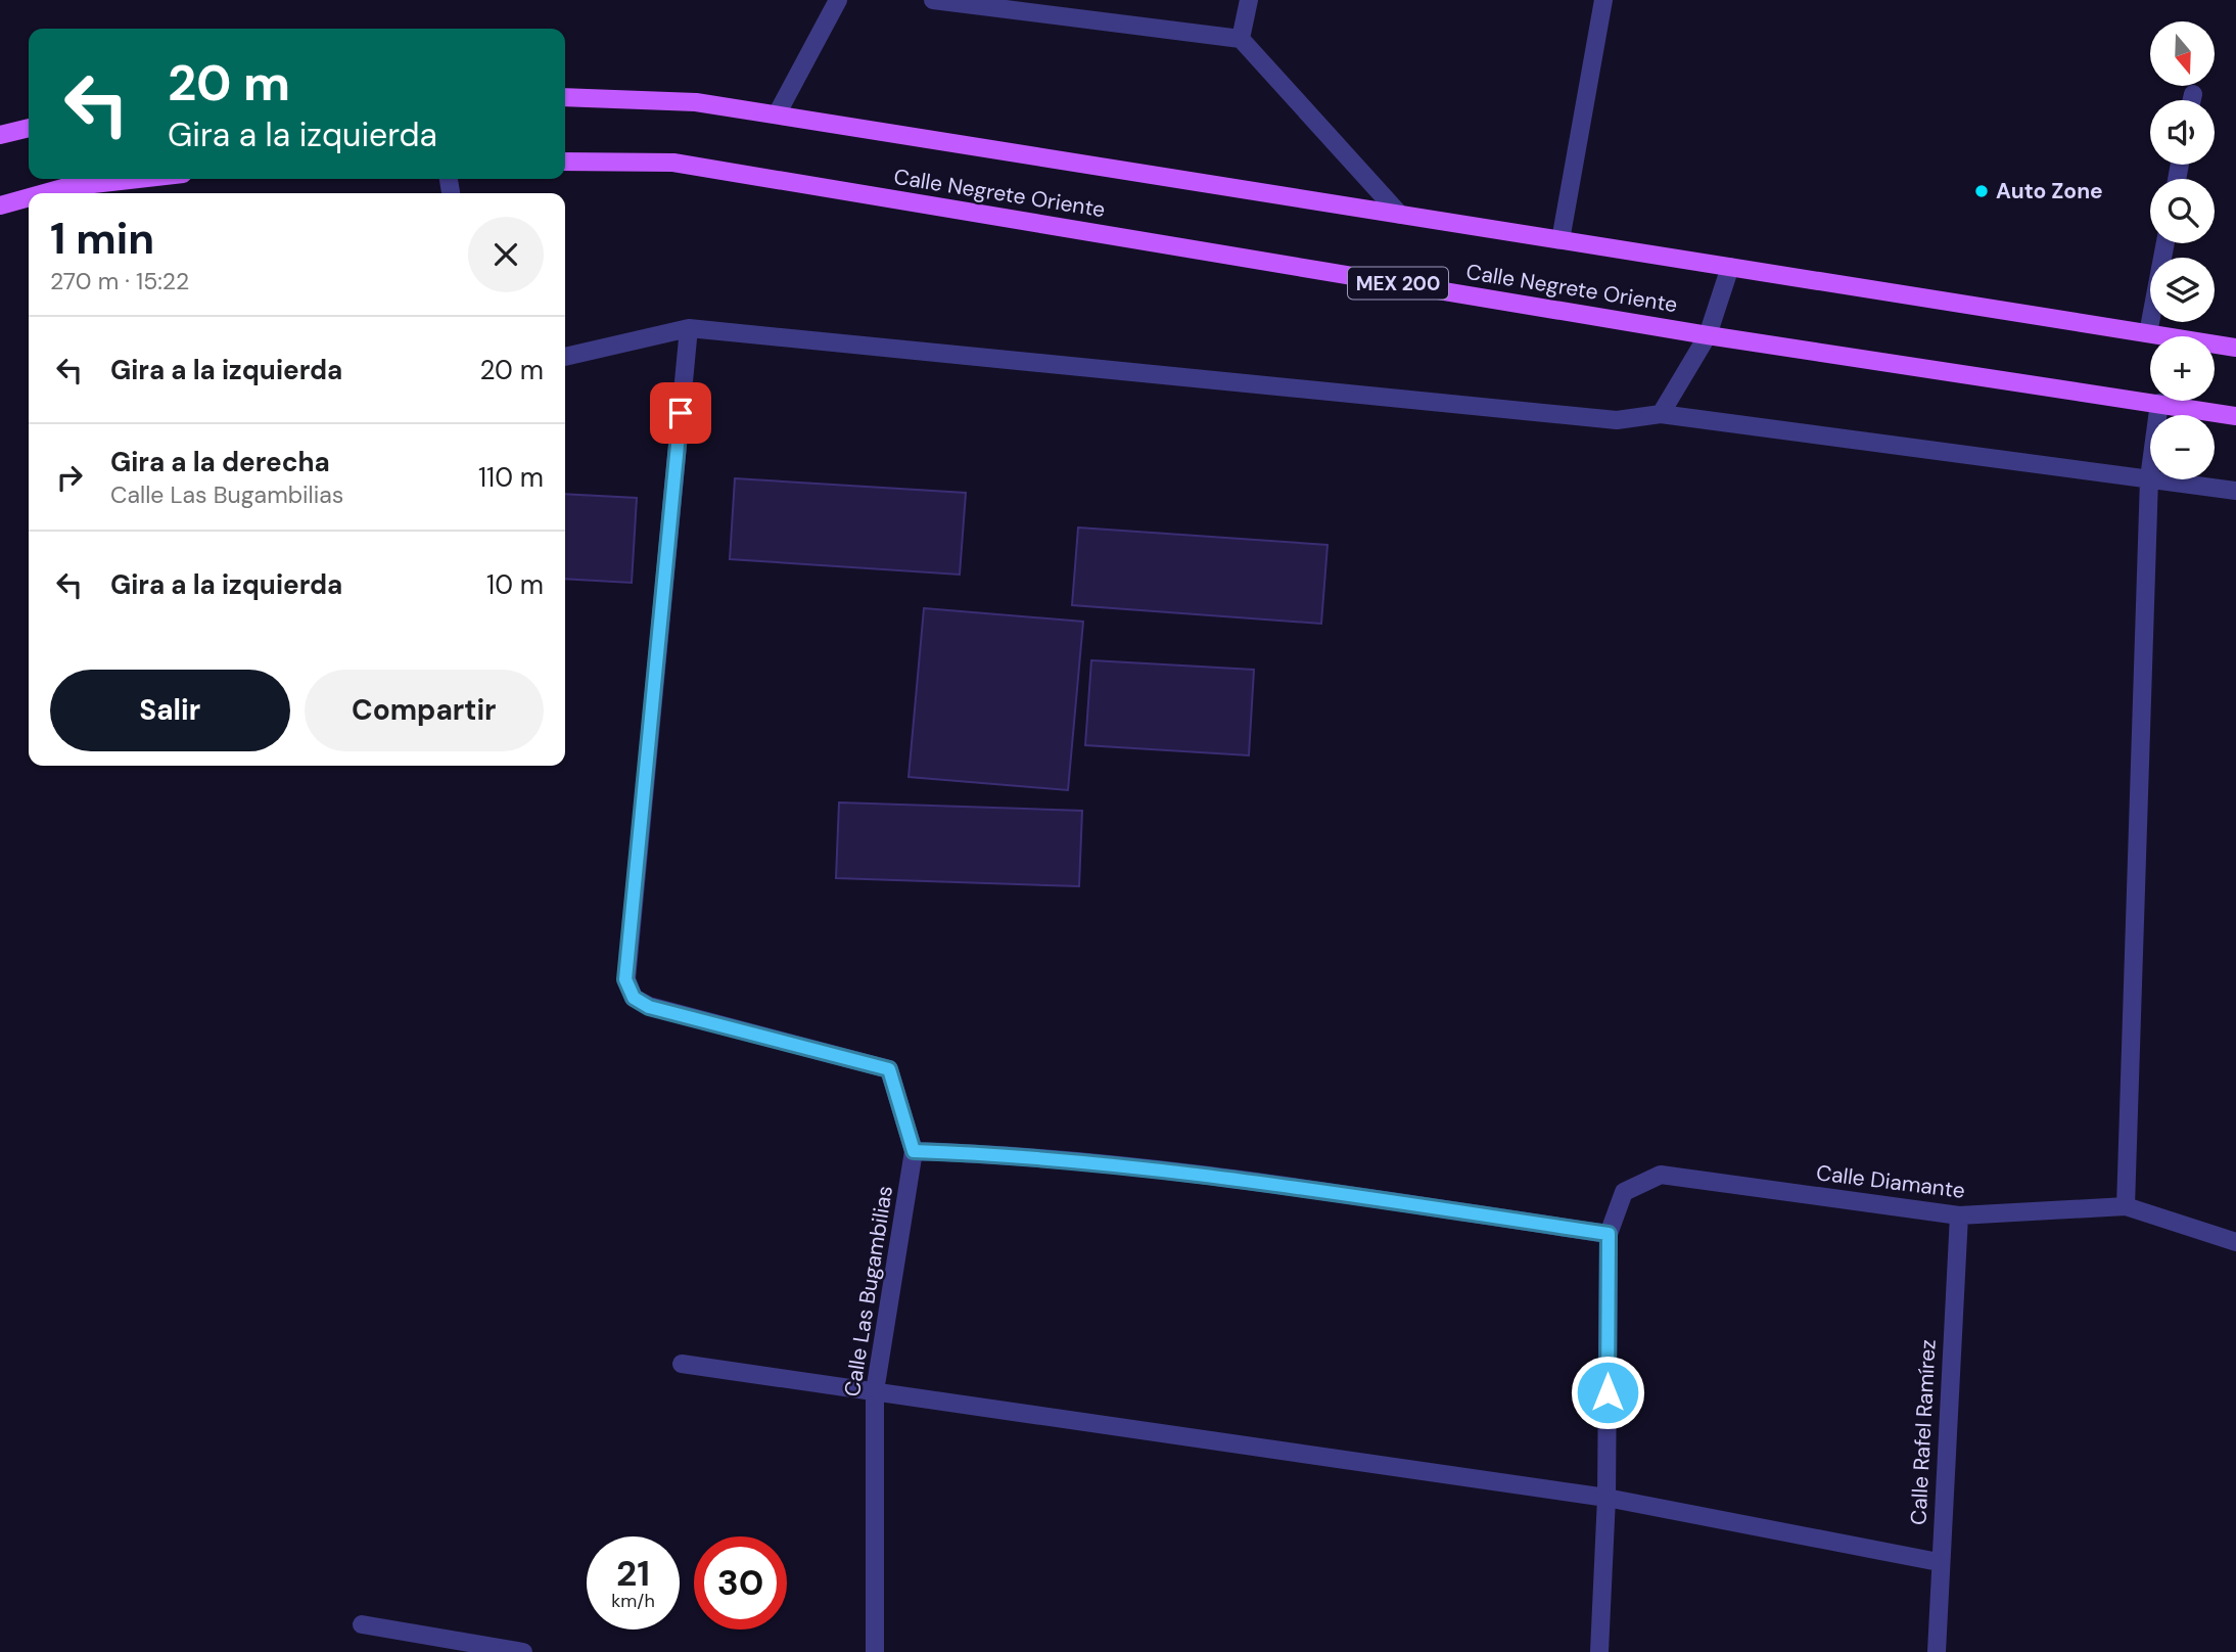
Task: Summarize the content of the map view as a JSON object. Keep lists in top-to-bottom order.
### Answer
{
  "streets": {
    "main road": ["Calle Negrete Oriente", "MEX 200"],
    "street": ["Calle Diamante", "Calle Las Bugambilias", "Calle Rafel Ramírez"]
  },
  "crossings": [
    ["Calle Diamante", "Calle Rafel Ramírez"]
  ],
  "places": ["Auto Zone"],
  "north": "bottom",
  "page": {
    "map_buttons": ["+", "−"],
    "turn": ["20 m", "Gira a la izquierda"],
    "heading": ["1 min", "270 m · 15:22"],
    "list": [
      {
        "name": "Gira a la izquierda",
        "value": "20 m"
      },
      {
        "name": "Gira a la derecha",
        "note": "Calle Las Bugambilias",
        "value": "110 m"
      },
      {
        "name": "Gira a la izquierda",
        "value": "10 m"
      }
    ],
    "buttons": ["Salir", "Compartir"],
    "speed": "21 km/h",
    "limit": "30"
  }
}
